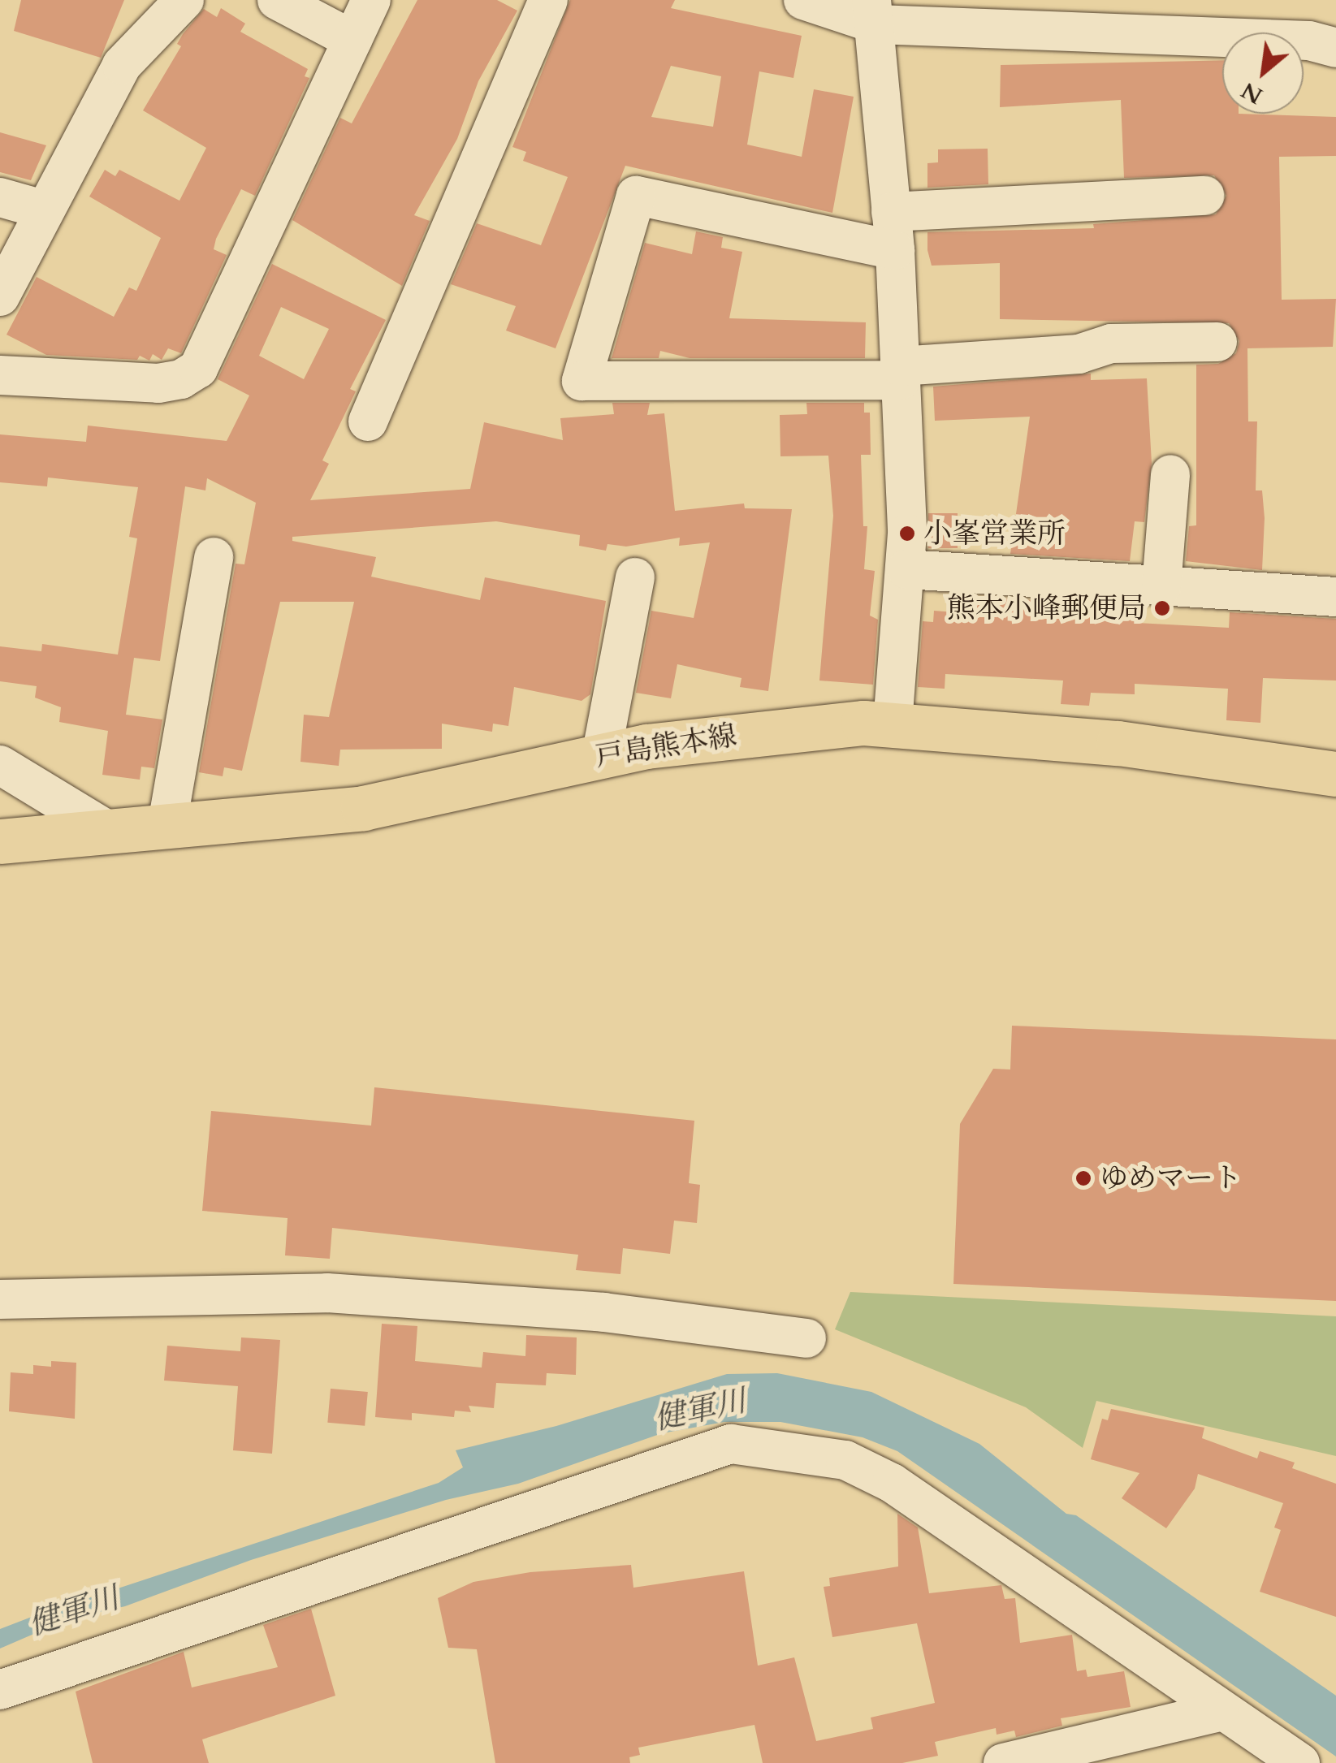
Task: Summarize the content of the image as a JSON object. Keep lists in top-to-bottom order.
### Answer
{
  "streets": {
    "main road": ["戸島熊本線"]
  },
  "water": ["健軍川"],
  "places": ["小峯営業所", "熊本小峰郵便局", "ゆめマート"],
  "north": "bottom left"
}
